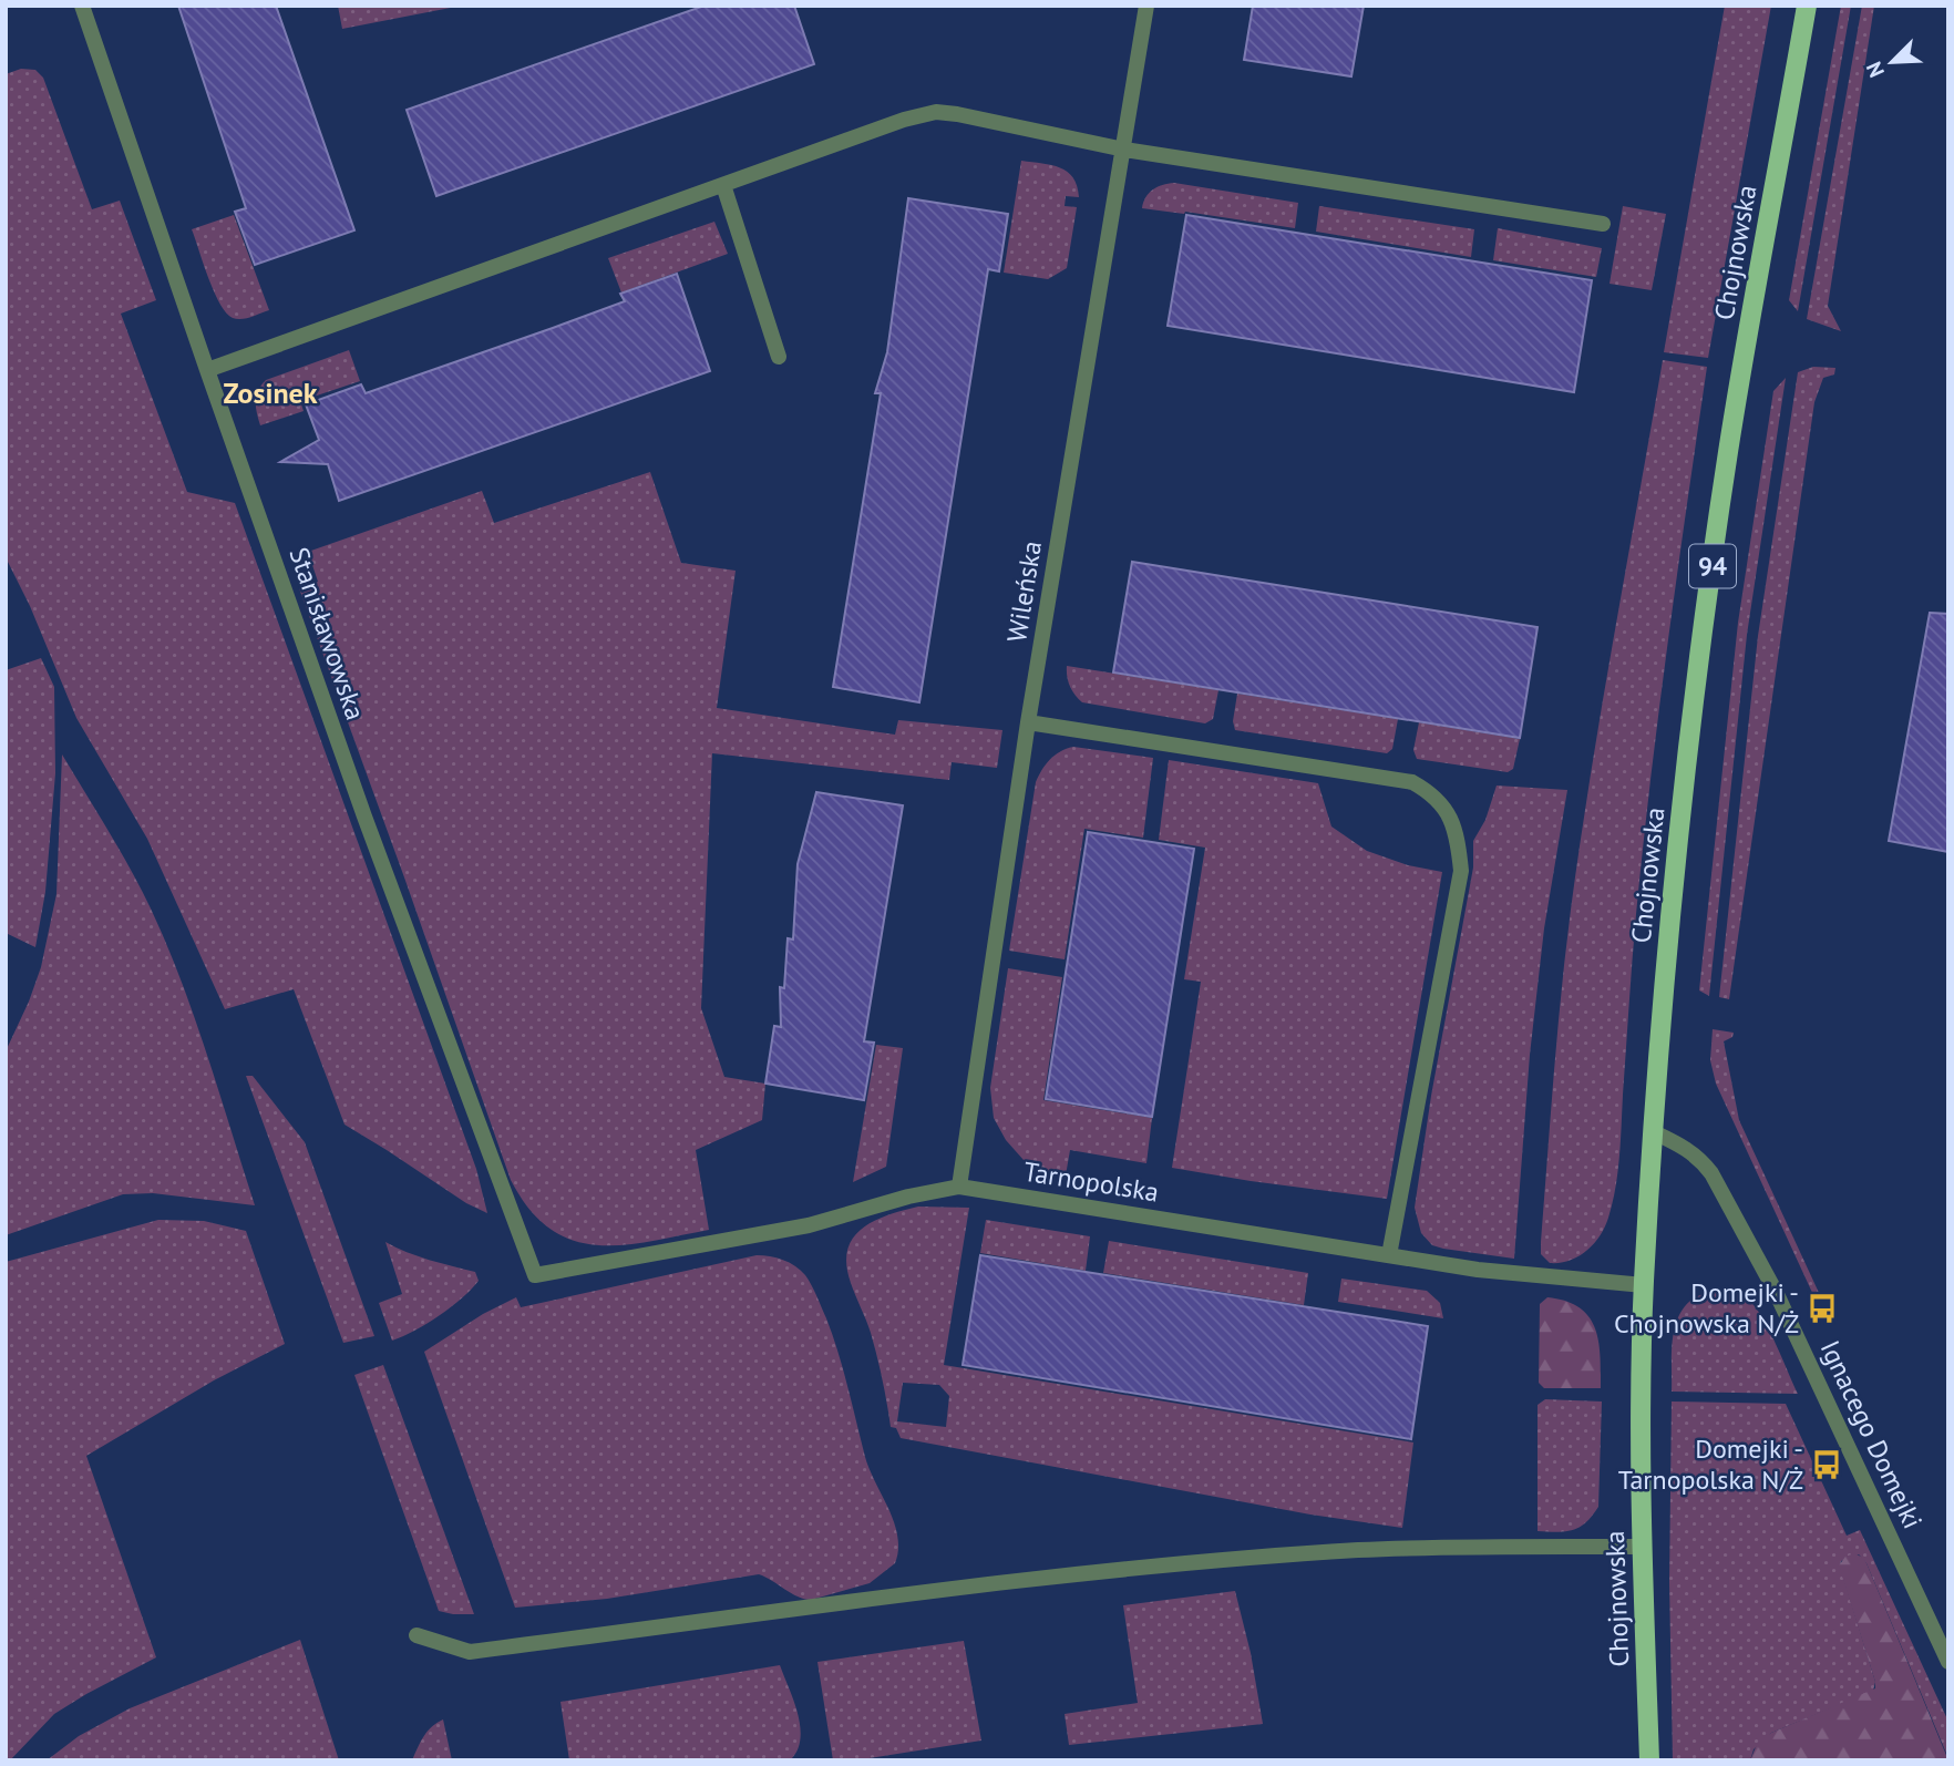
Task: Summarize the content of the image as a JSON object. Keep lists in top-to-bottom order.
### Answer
{
  "streets": {
    "main road": ["Chojnowska", "94"],
    "street": [
      "Wileńska",
      "Stanisławowska",
      "Tarnopolska",
      "Ignacego Domejki"
    ]
  },
  "crossings": [
    ["Chojnowska", "Tarnopolska"],
    ["Chojnowska", "Ignacego Domejki"],
    ["Wileńska", "Tarnopolska"],
    ["Stanisławowska", "Tarnopolska"]
  ],
  "districts": ["Zosinek"],
  "places": {
    "bus stop": ["Domejki - Chojnowska N/Ż", "Domejki - Tarnopolska N/Ż"]
  },
  "north": "bottom left"
}
